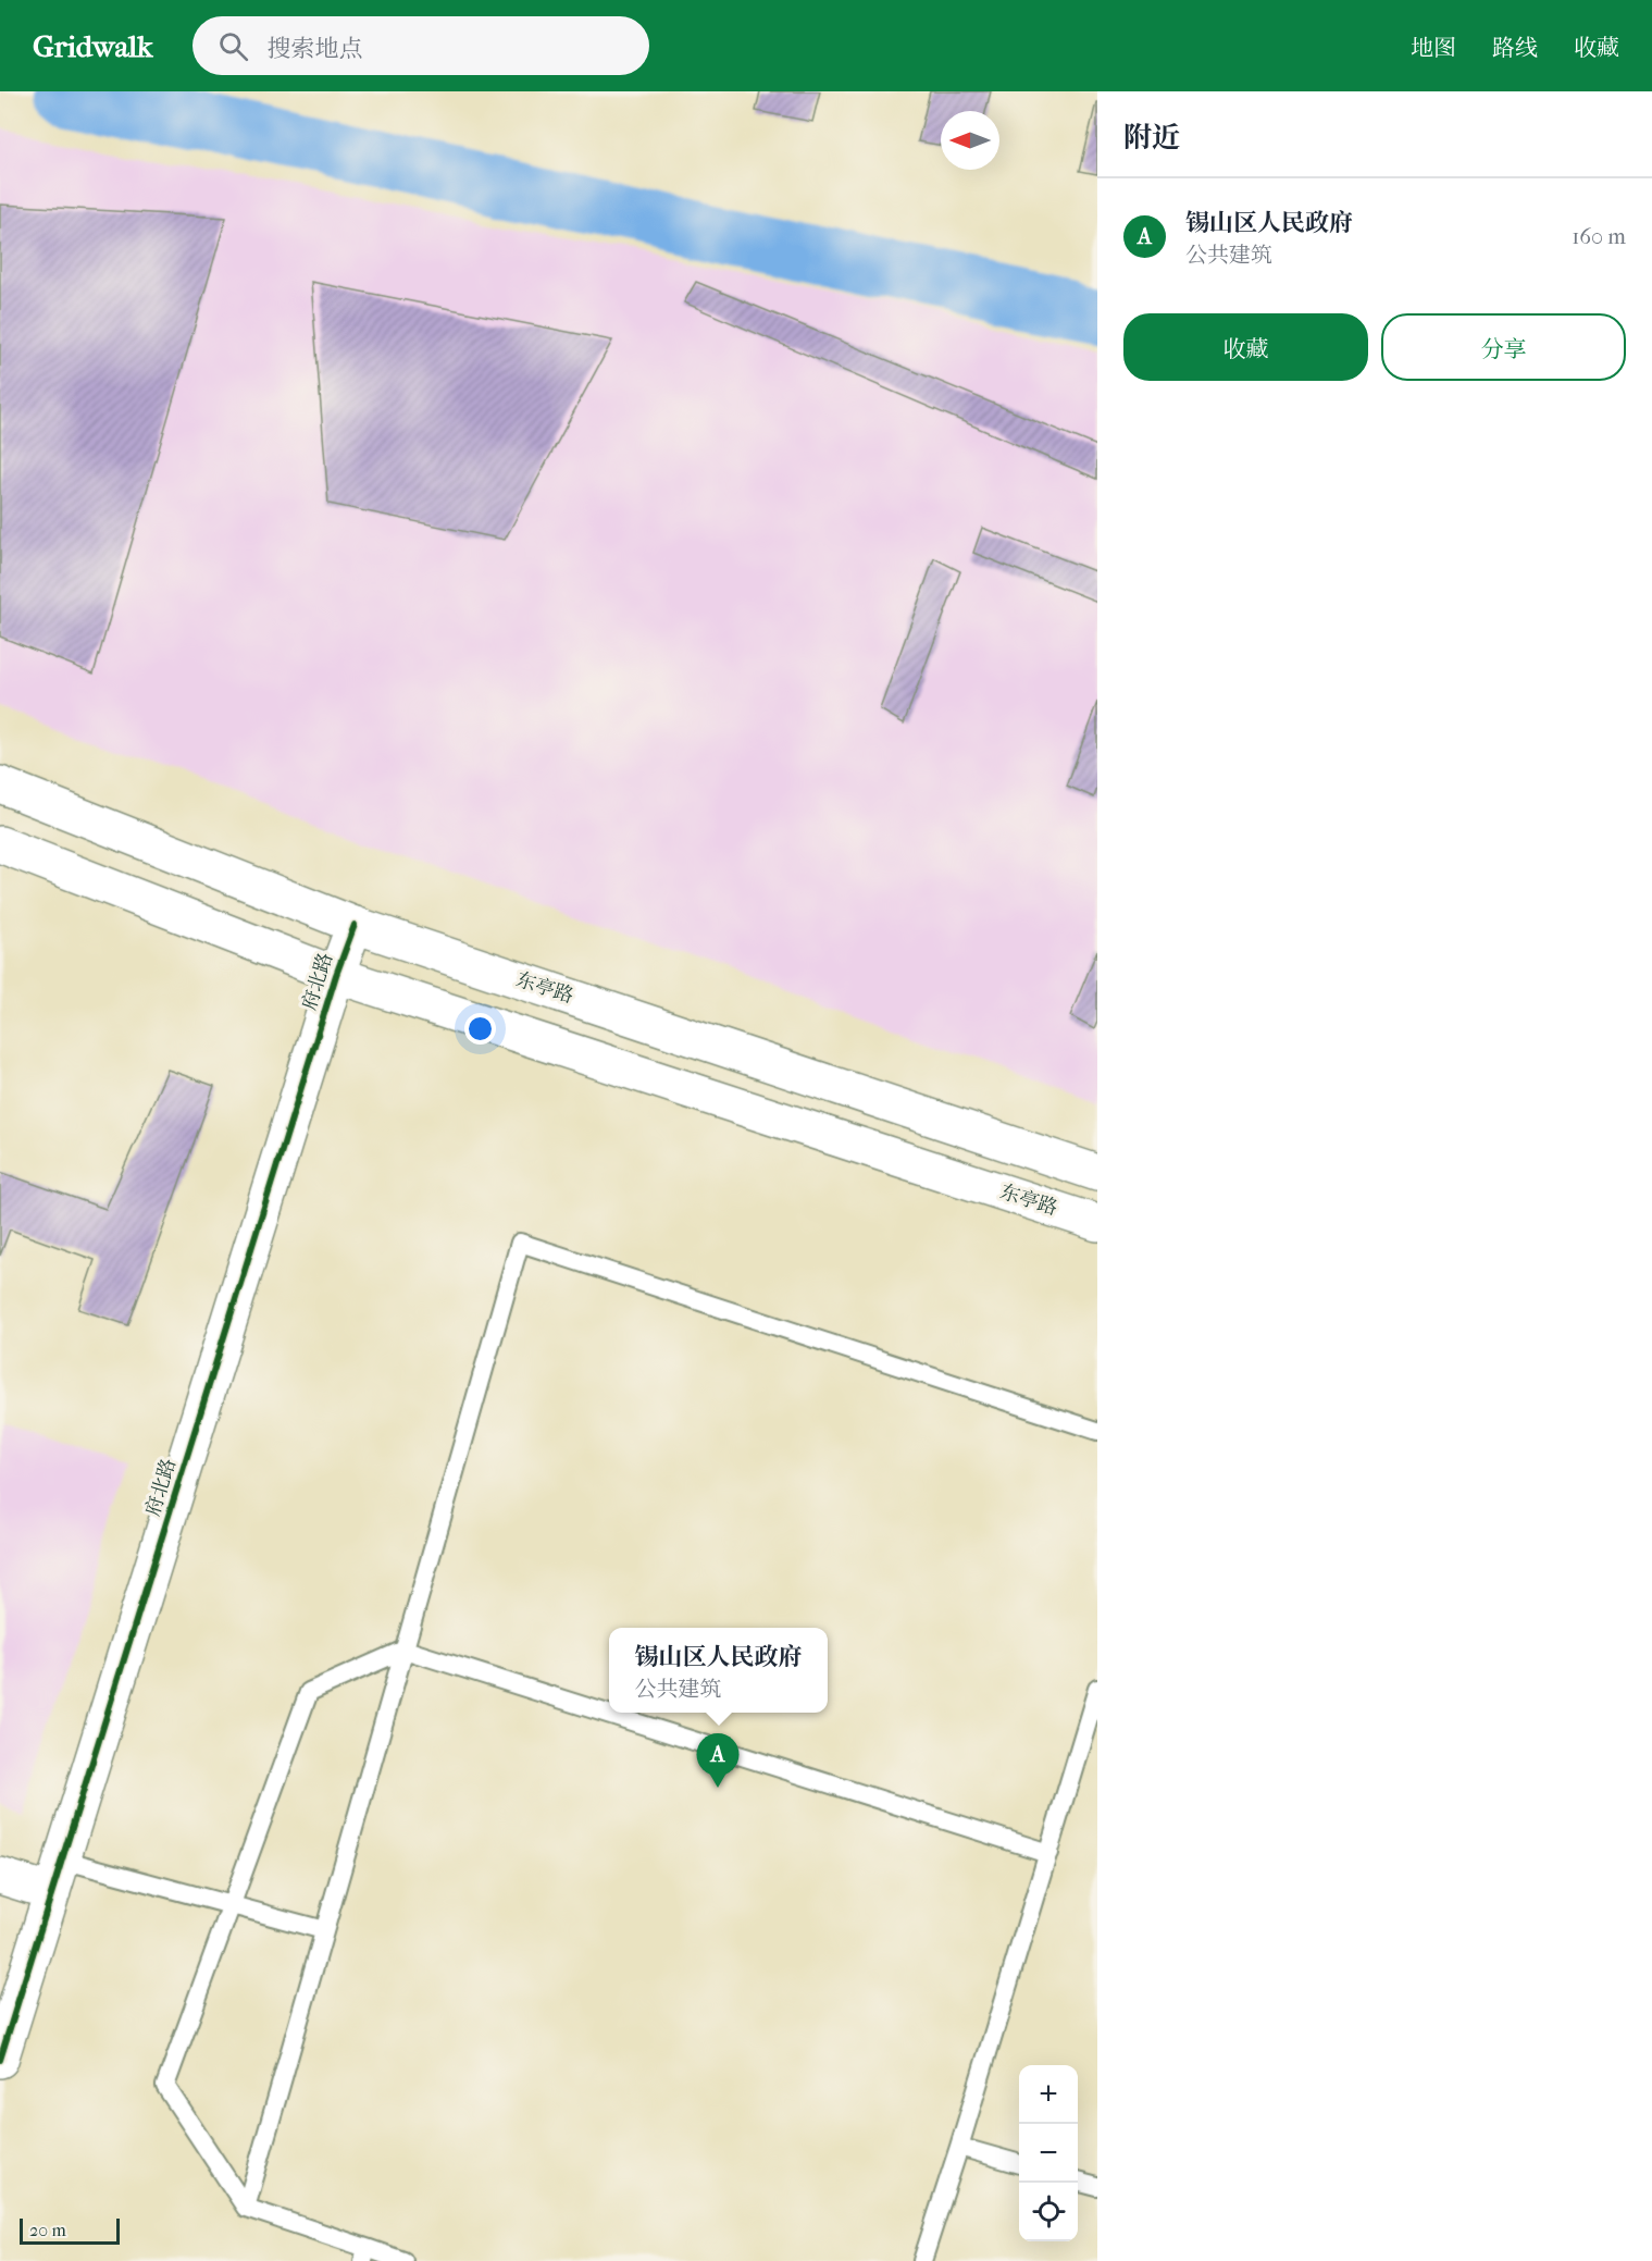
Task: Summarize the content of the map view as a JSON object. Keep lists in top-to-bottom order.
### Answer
{
  "streets": {
    "main road": ["府北路", "东亭路"]
  },
  "crossings": [
    ["府北路", "东亭路"]
  ],
  "scale_bar": "20 m",
  "north": "left",
  "page": {
    "header": "Gridwalk",
    "search": "搜索地点",
    "nav": ["地图", "路线", "收藏"],
    "heading": "附近",
    "list": [
      {
        "mark": "A",
        "name": "锡山区人民政府",
        "note": "公共建筑",
        "value": "160 m"
      }
    ],
    "buttons": ["收藏", "分享"],
    "popup": ["锡山区人民政府", "公共建筑"],
    "pins": "A",
    "map_buttons": ["+", "−"],
    "scale": "20 m"
  }
}
